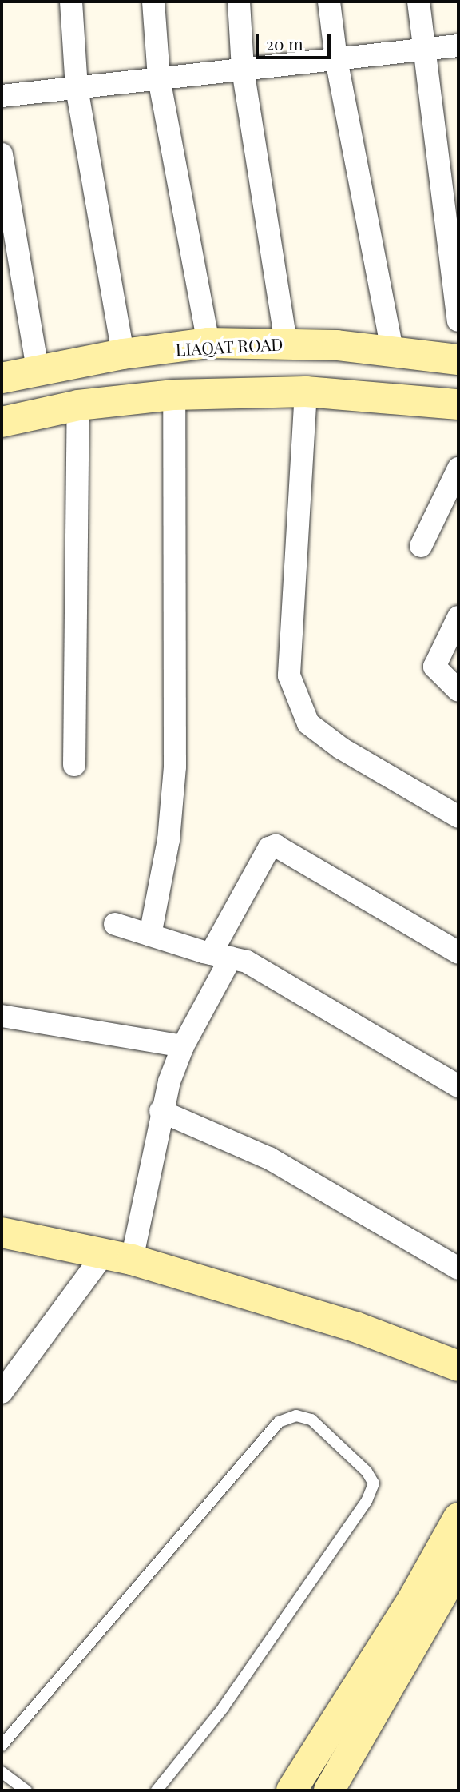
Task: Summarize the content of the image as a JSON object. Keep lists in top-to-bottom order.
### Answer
{
  "streets": {
    "street": ["LIAQAT ROAD"]
  },
  "scale_bar": "20 m"
}
